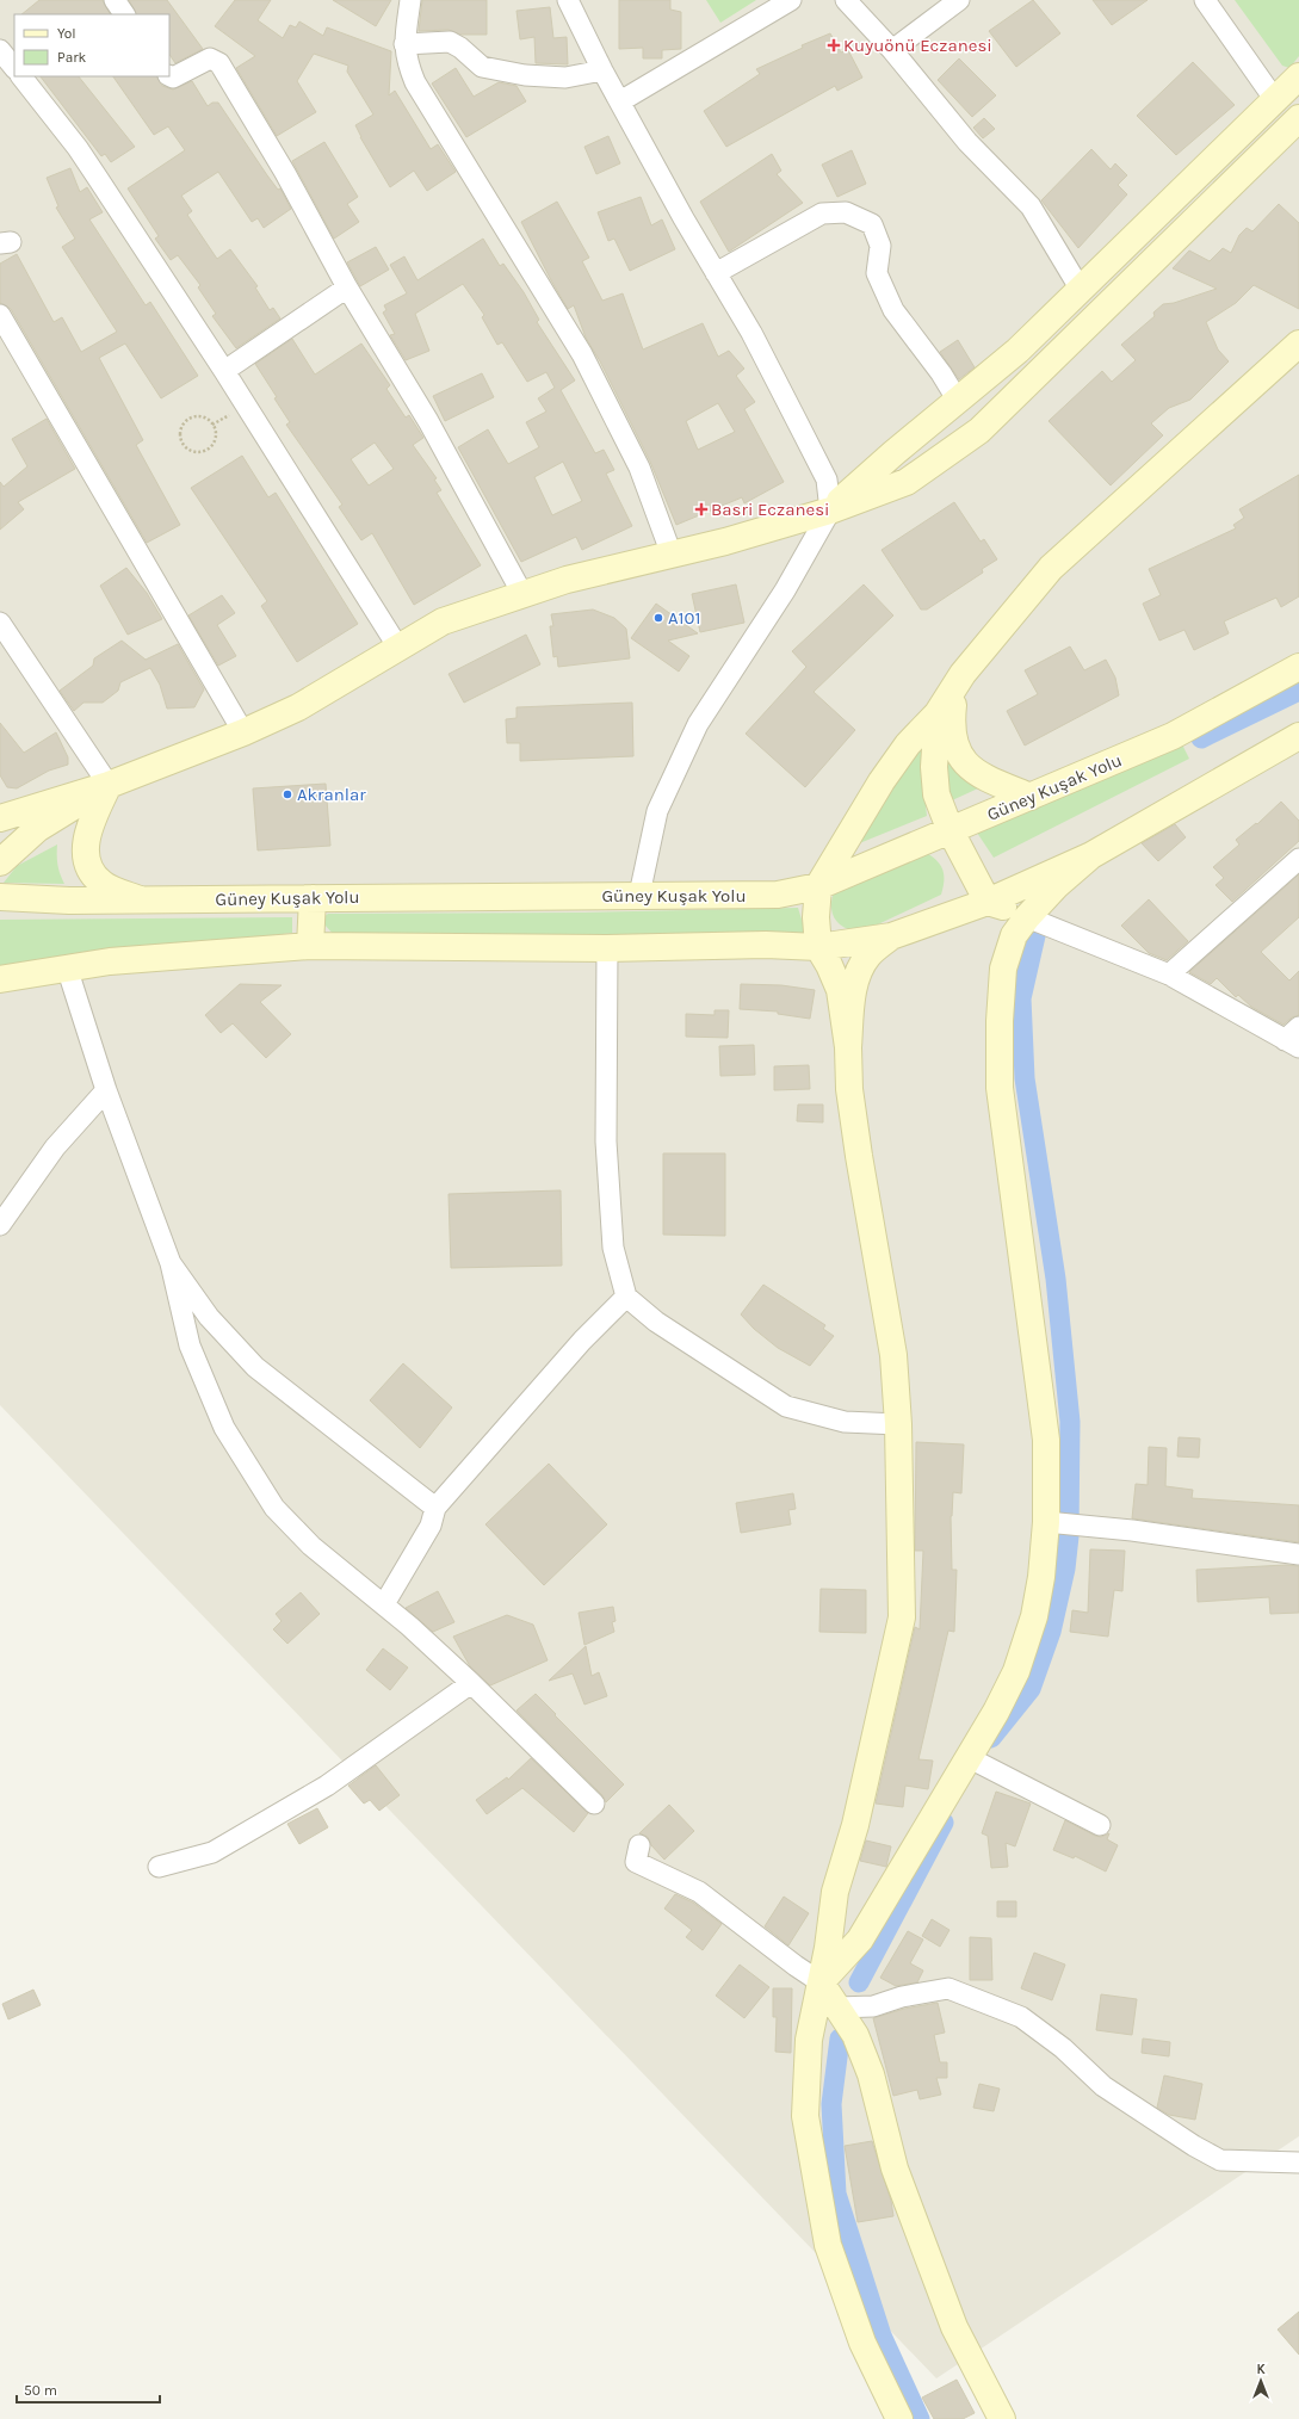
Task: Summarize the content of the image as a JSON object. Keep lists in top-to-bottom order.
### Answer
{
  "streets": {
    "main road": ["Güney Kuşak Yolu"]
  },
  "places": {
    "health": ["Kuyuönü Eczanesi", "Basri Eczanesi"],
    "other": ["A101", "Akranlar"]
  },
  "legend": ["Yol", "Park"],
  "scale_bar": "50 m",
  "north": "top"
}
